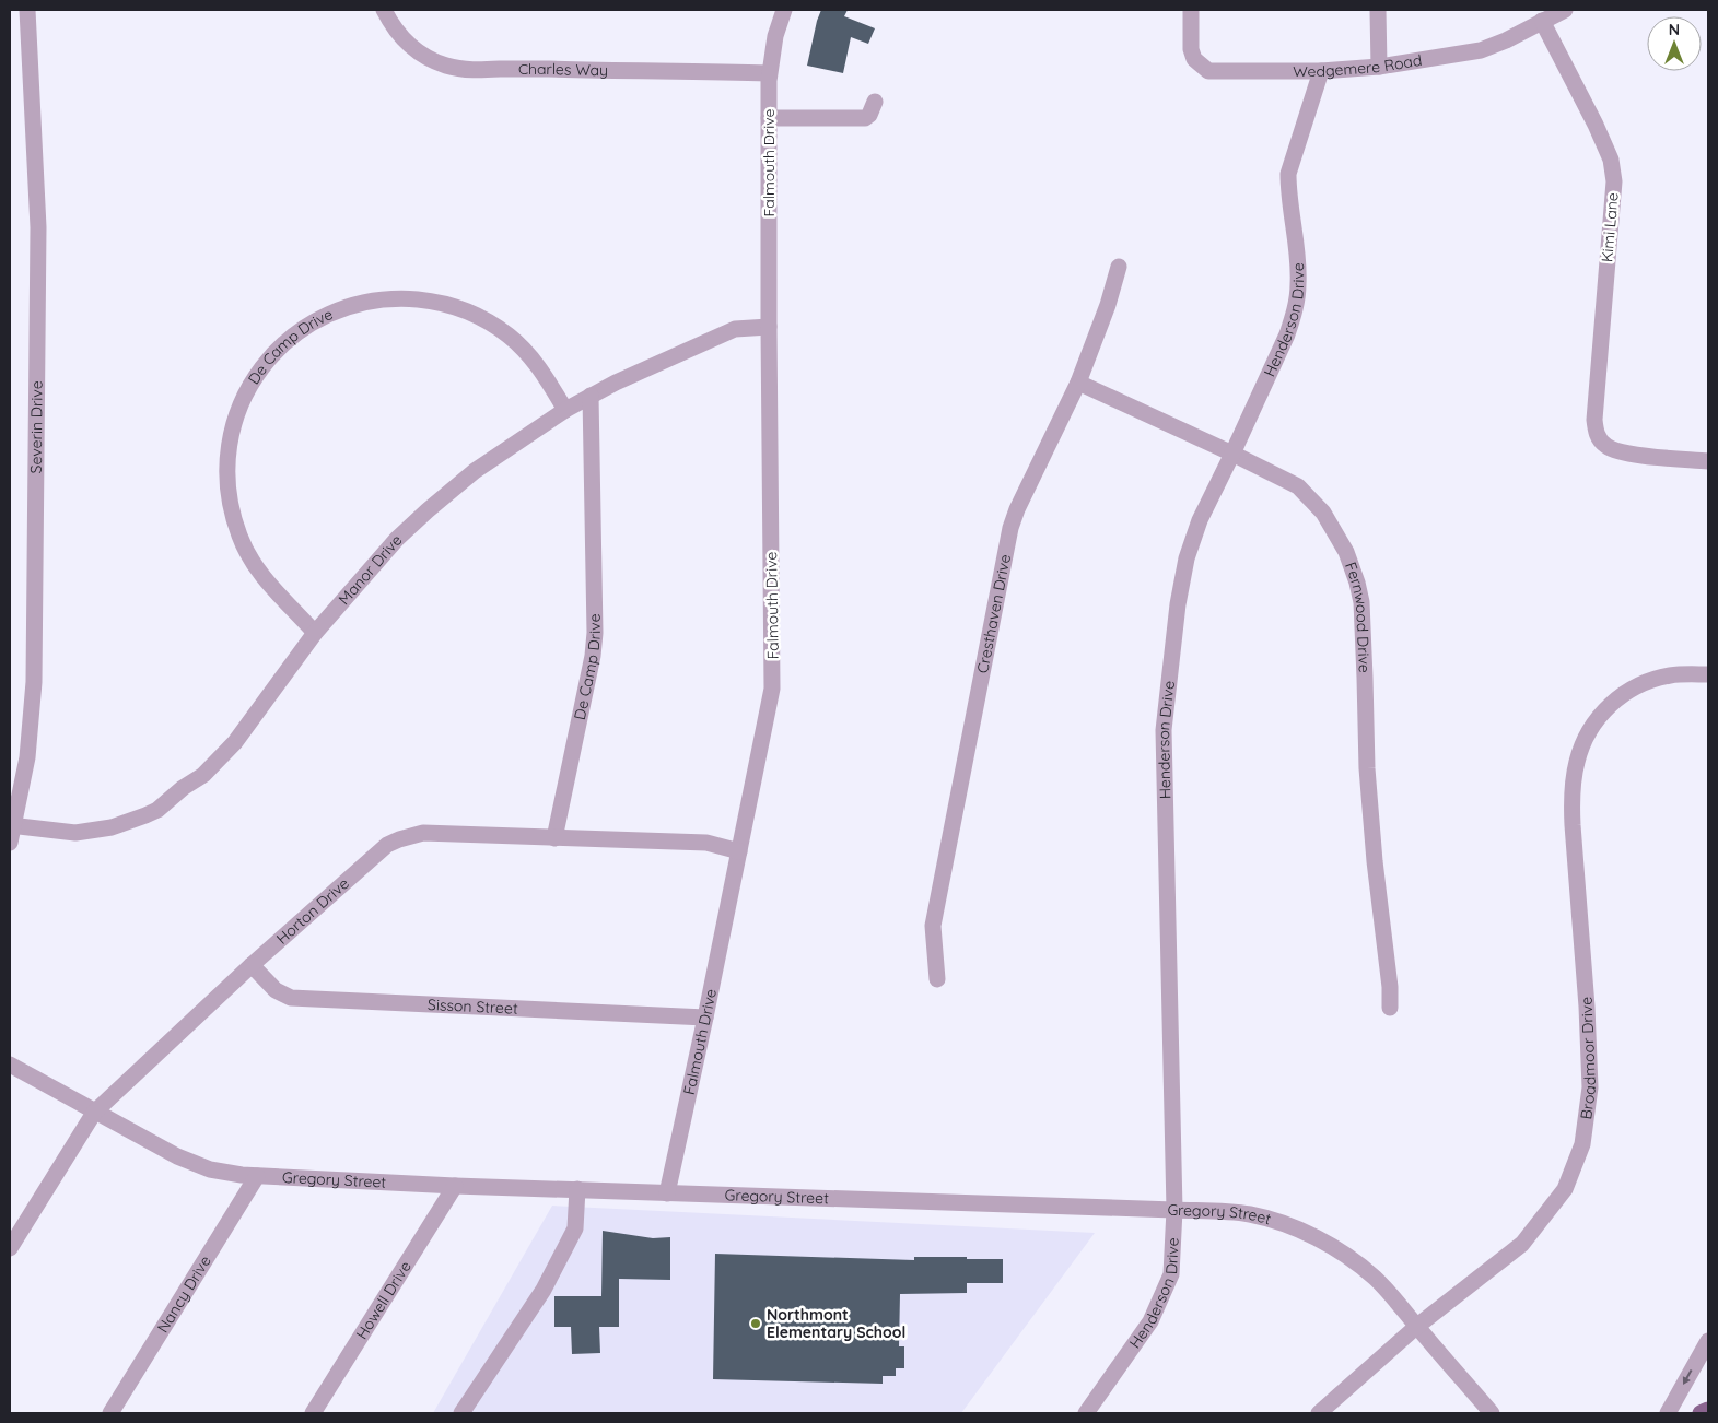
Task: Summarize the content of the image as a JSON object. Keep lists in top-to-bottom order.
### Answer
{
  "streets": {
    "street": [
      "Wedgemere Road",
      "Charles Way",
      "Falmouth Drive",
      "Kimi Lane",
      "Henderson Drive",
      "De Camp Drive",
      "Severin Drive",
      "Manor Drive",
      "Cresthaven Drive",
      "Fernwood Drive",
      "Horton Drive",
      "Sisson Street",
      "Broadmoor Drive",
      "Gregory Street",
      "Nancy Drive",
      "Howell Drive"
    ]
  },
  "crossings": [
    ["Wedgemere Road", "Kimi Lane"],
    ["Wedgemere Road", "Henderson Drive"],
    ["Charles Way", "Falmouth Drive"],
    ["Falmouth Drive", "Manor Drive"],
    ["Falmouth Drive", "Horton Drive"],
    ["Falmouth Drive", "Sisson Street"],
    ["Falmouth Drive", "Gregory Street"],
    ["Henderson Drive", "Fernwood Drive"],
    ["Henderson Drive", "Gregory Street"],
    ["De Camp Drive", "Manor Drive"],
    ["De Camp Drive", "Horton Drive"],
    ["Severin Drive", "Manor Drive"],
    ["Cresthaven Drive", "Fernwood Drive"],
    ["Horton Drive", "Sisson Street"],
    ["Horton Drive", "Gregory Street"],
    ["Broadmoor Drive", "Gregory Street"],
    ["Gregory Street", "Nancy Drive"],
    ["Gregory Street", "Howell Drive"]
  ],
  "places": ["Northmont Elementary School"],
  "north": "top"
}
